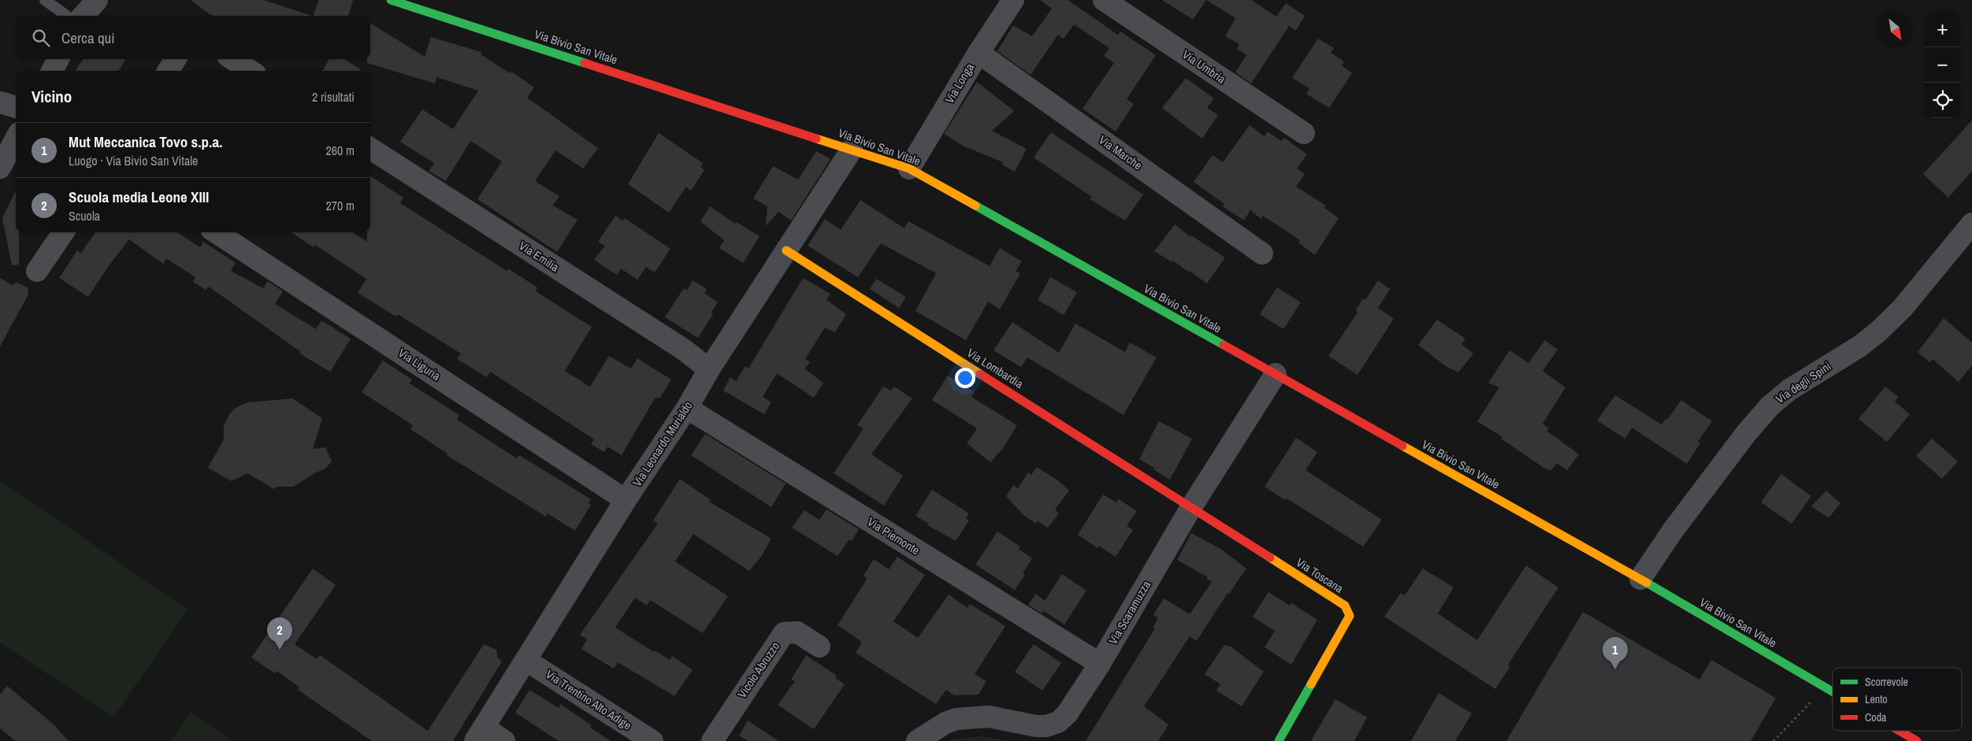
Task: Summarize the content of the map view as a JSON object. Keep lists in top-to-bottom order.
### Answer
{
  "streets": {
    "main road": ["Via Bivio San Vitale", "Via Lombardia", "Via Toscana"],
    "street": [
      "Via Umbria",
      "Via Longa",
      "Via Marche",
      "Via Emilia",
      "Via Liguria",
      "Via degli Spini",
      "Via Leonardo Murialdo",
      "Via Piemonte",
      "Via Scaramuzza",
      "Vicolo Abruzzo",
      "Via Trentino Alto Adige"
    ]
  },
  "crossings": [
    ["Via Bivio San Vitale", "Via Longa"],
    ["Via Bivio San Vitale", "Via degli Spini"],
    ["Via Bivio San Vitale", "Via Leonardo Murialdo"],
    ["Via Bivio San Vitale", "Via Scaramuzza"],
    ["Via Longa", "Via Marche"],
    ["Via Emilia", "Via Leonardo Murialdo"],
    ["Via Liguria", "Via Leonardo Murialdo"],
    ["Via Lombardia", "Via Leonardo Murialdo"],
    ["Via Lombardia", "Via Toscana"],
    ["Via Lombardia", "Via Scaramuzza"],
    ["Via Leonardo Murialdo", "Via Piemonte"],
    ["Via Leonardo Murialdo", "Via Trentino Alto Adige"],
    ["Via Piemonte", "Via Scaramuzza"],
    ["Via Toscana", "Via Scaramuzza"]
  ],
  "legend": ["Scorrevole", "Lento", "Coda"],
  "north": "bottom right",
  "page": {
    "map_buttons": ["+", "−"],
    "search": "Cerca qui",
    "heading": ["Vicino", "2 risultati"],
    "list": [
      {
        "mark": "1",
        "name": "Mut Meccanica Tovo s.p.a.",
        "note": "Luogo · Via Bivio San Vitale",
        "value": "260 m"
      },
      {
        "mark": "2",
        "name": "Scuola media Leone XIII",
        "note": "Scuola",
        "value": "270 m"
      }
    ],
    "pins": ["2", "1"]
  }
}
